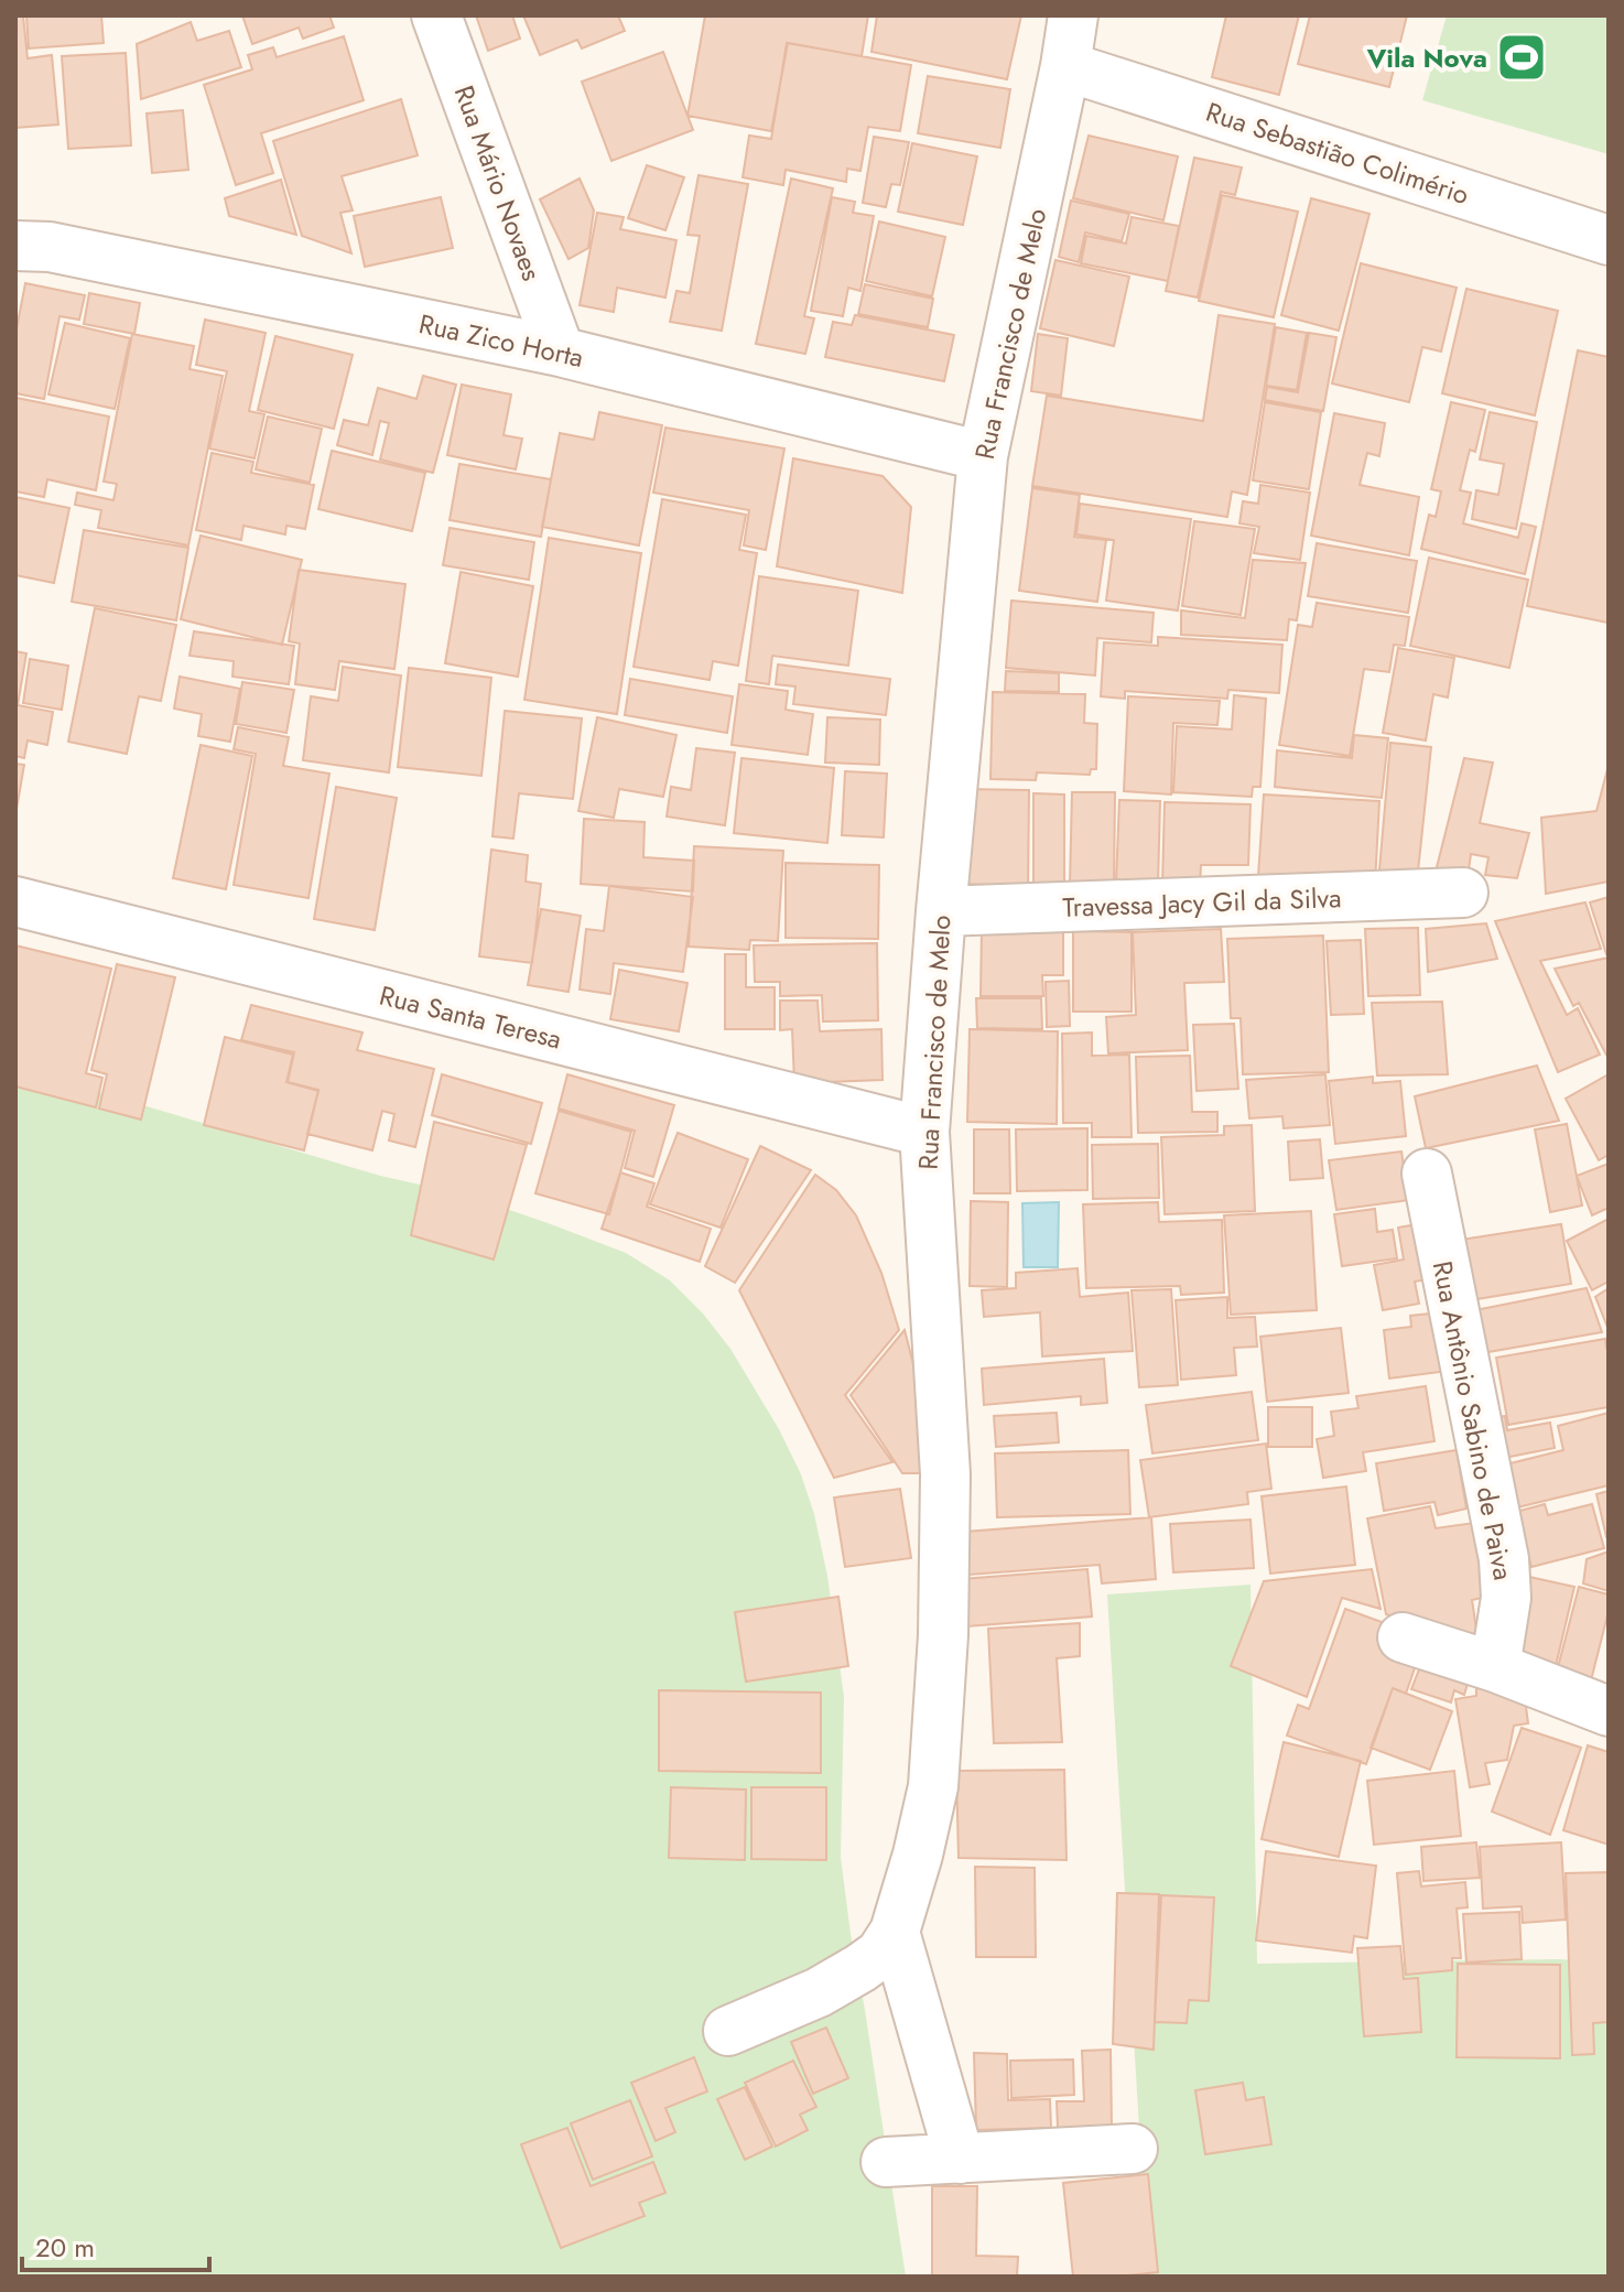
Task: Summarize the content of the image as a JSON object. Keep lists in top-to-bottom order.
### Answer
{
  "streets": {
    "street": [
      "Rua Sebastião Colimério",
      "Rua Mário Novaes",
      "Rua Francisco de Melo",
      "Rua Zico Horta",
      "Travessa Jacy Gil da Silva",
      "Rua Santa Teresa",
      "Rua Antônio Sabino de Paiva"
    ]
  },
  "crossings": [
    ["Rua Sebastião Colimério", "Rua Francisco de Melo"],
    ["Rua Mário Novaes", "Rua Zico Horta"],
    ["Rua Francisco de Melo", "Rua Zico Horta"],
    ["Rua Francisco de Melo", "Travessa Jacy Gil da Silva"],
    ["Rua Francisco de Melo", "Rua Santa Teresa"]
  ],
  "places": {
    "sports": ["Vila Nova"]
  },
  "scale_bar": "20 m"
}
